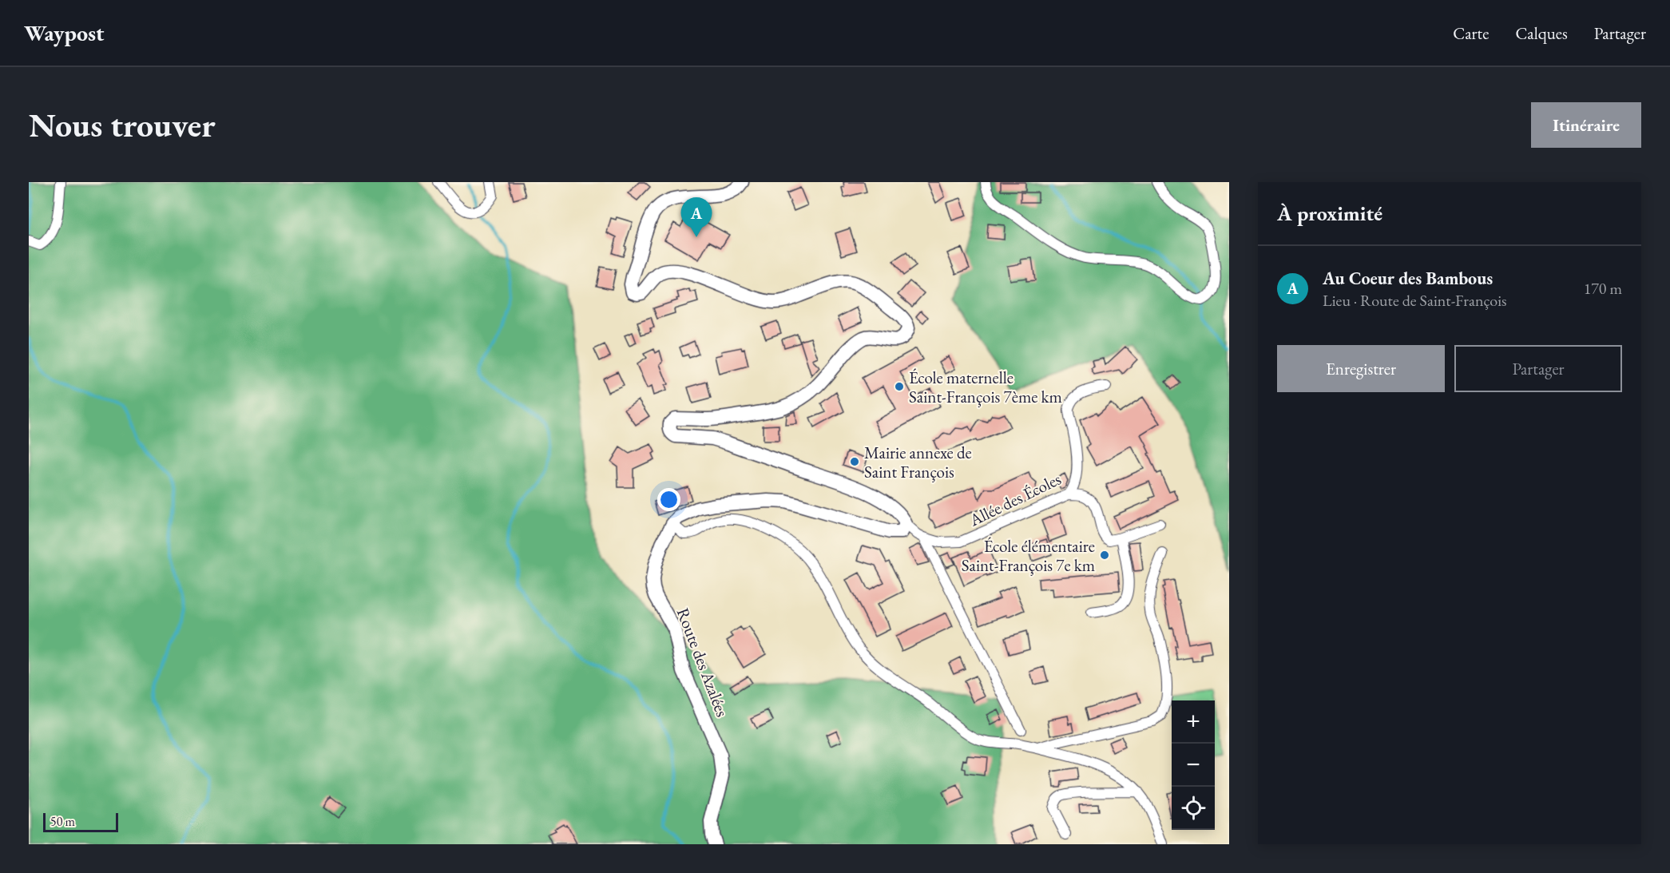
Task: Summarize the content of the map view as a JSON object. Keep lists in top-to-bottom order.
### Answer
{
  "streets": {
    "main road": ["Route des Azalées"],
    "street": ["Allée des Écoles"]
  },
  "places": ["École maternelle Saint-François 7ème km", "Mairie annexe de Saint François", "École élémentaire Saint-François 7e km"],
  "scale_bar": "50 m",
  "page": {
    "header": "Waypost",
    "nav": ["Carte", "Calques", "Partager"],
    "buttons": [
      "Itinéraire",
      ["Enregistrer", "Partager"]
    ],
    "title": "Nous trouver",
    "heading": "À proximité",
    "pins": "A",
    "list": [
      {
        "mark": "A",
        "name": "Au Coeur des Bambous",
        "note": "Lieu · Route de Saint-François",
        "value": "170 m"
      }
    ],
    "map_buttons": ["+", "−"],
    "scale": "50 m"
  }
}
